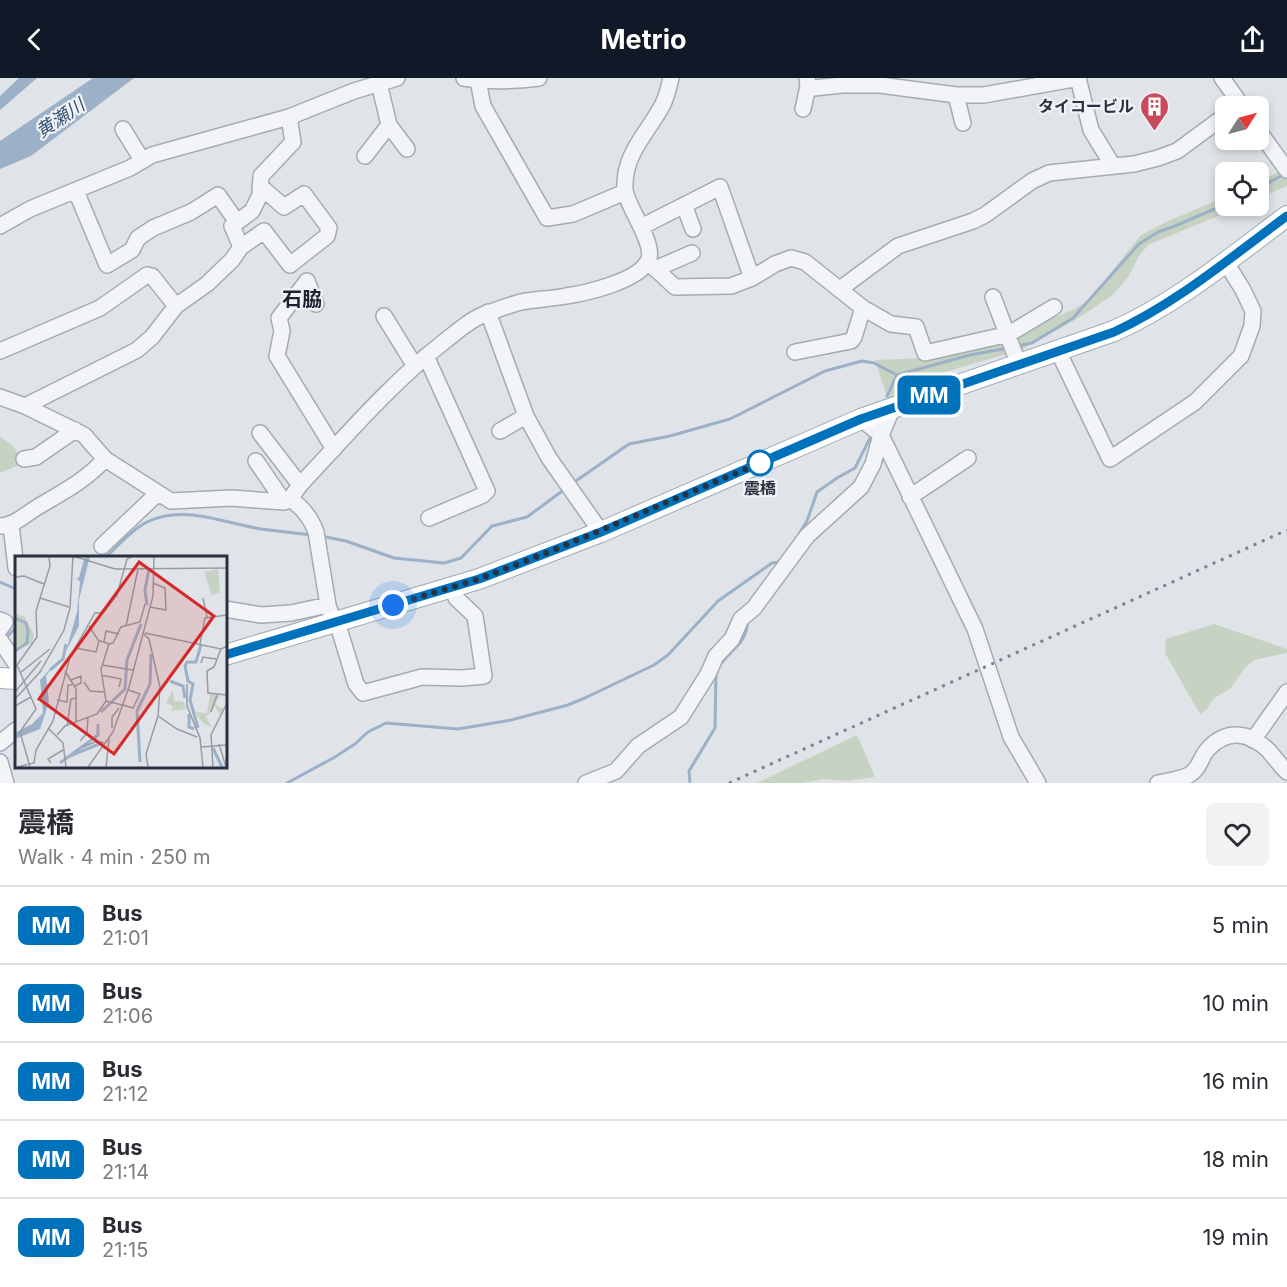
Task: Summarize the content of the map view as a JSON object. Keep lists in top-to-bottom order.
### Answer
{
  "districts": ["石脇"],
  "water": ["黄瀬川"],
  "places": {
    "building": ["タイコービル"],
    "other": ["震橋"]
  },
  "lines": ["bus line MM"],
  "north": "top right",
  "page": {
    "header": "Metrio",
    "on_map": "MM",
    "heading": ["震橋", "Walk · 4 min · 250 m"],
    "list": [
      {
        "mark": "MM",
        "name": "Bus",
        "note": "21:01",
        "value": "5 min"
      },
      {
        "mark": "MM",
        "name": "Bus",
        "note": "21:06",
        "value": "10 min"
      },
      {
        "mark": "MM",
        "name": "Bus",
        "note": "21:12",
        "value": "16 min"
      },
      {
        "mark": "MM",
        "name": "Bus",
        "note": "21:14",
        "value": "18 min"
      },
      {
        "mark": "MM",
        "name": "Bus",
        "note": "21:15",
        "value": "19 min"
      }
    ]
  }
}
